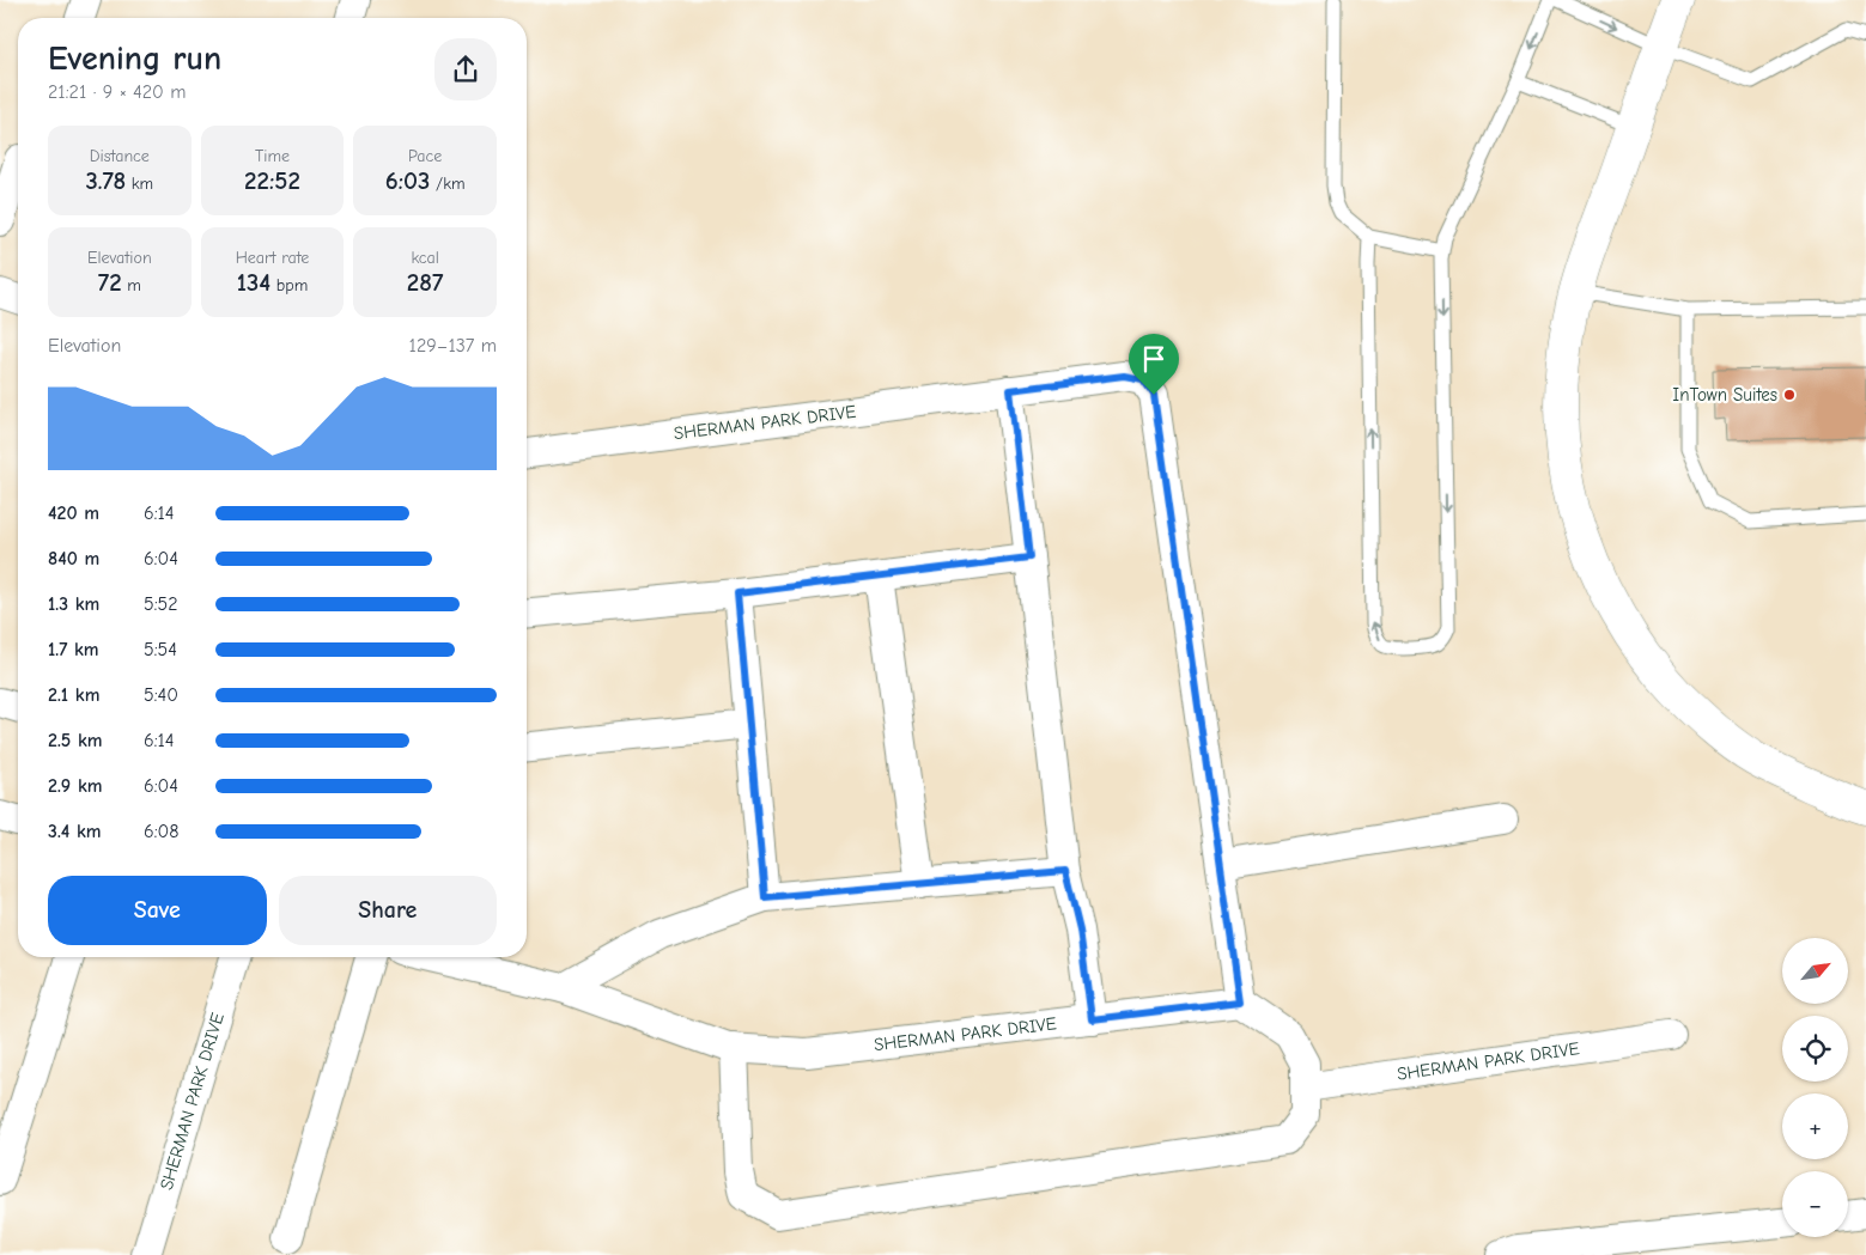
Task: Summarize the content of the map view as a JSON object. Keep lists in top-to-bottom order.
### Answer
{
  "streets": {
    "street": ["SHERMAN PARK DRIVE"]
  },
  "places": ["InTown Suites"],
  "north": "top right",
  "page": {
    "heading": ["Evening run", "21:21 · 9 × 420 m"],
    "stats": [
      ["Distance", "3.78 km"],
      ["Time", "22:52"],
      ["Pace", "6:03 /km"],
      ["Elevation", "72 m"],
      ["Heart rate", "134 bpm"],
      ["kcal", "287"]
    ],
    "chart": ["Elevation", "129–137 m"],
    "list": [
      {
        "name": "420 m",
        "note": "6:14"
      },
      {
        "name": "840 m",
        "note": "6:04"
      },
      {
        "name": "1.3 km",
        "note": "5:52"
      },
      {
        "name": "1.7 km",
        "note": "5:54"
      },
      {
        "name": "2.1 km",
        "note": "5:40"
      },
      {
        "name": "2.5 km",
        "note": "6:14"
      },
      {
        "name": "2.9 km",
        "note": "6:04"
      },
      {
        "name": "3.4 km",
        "note": "6:08"
      }
    ],
    "buttons": ["Save", "Share"],
    "map_buttons": ["+", "−"]
  }
}
